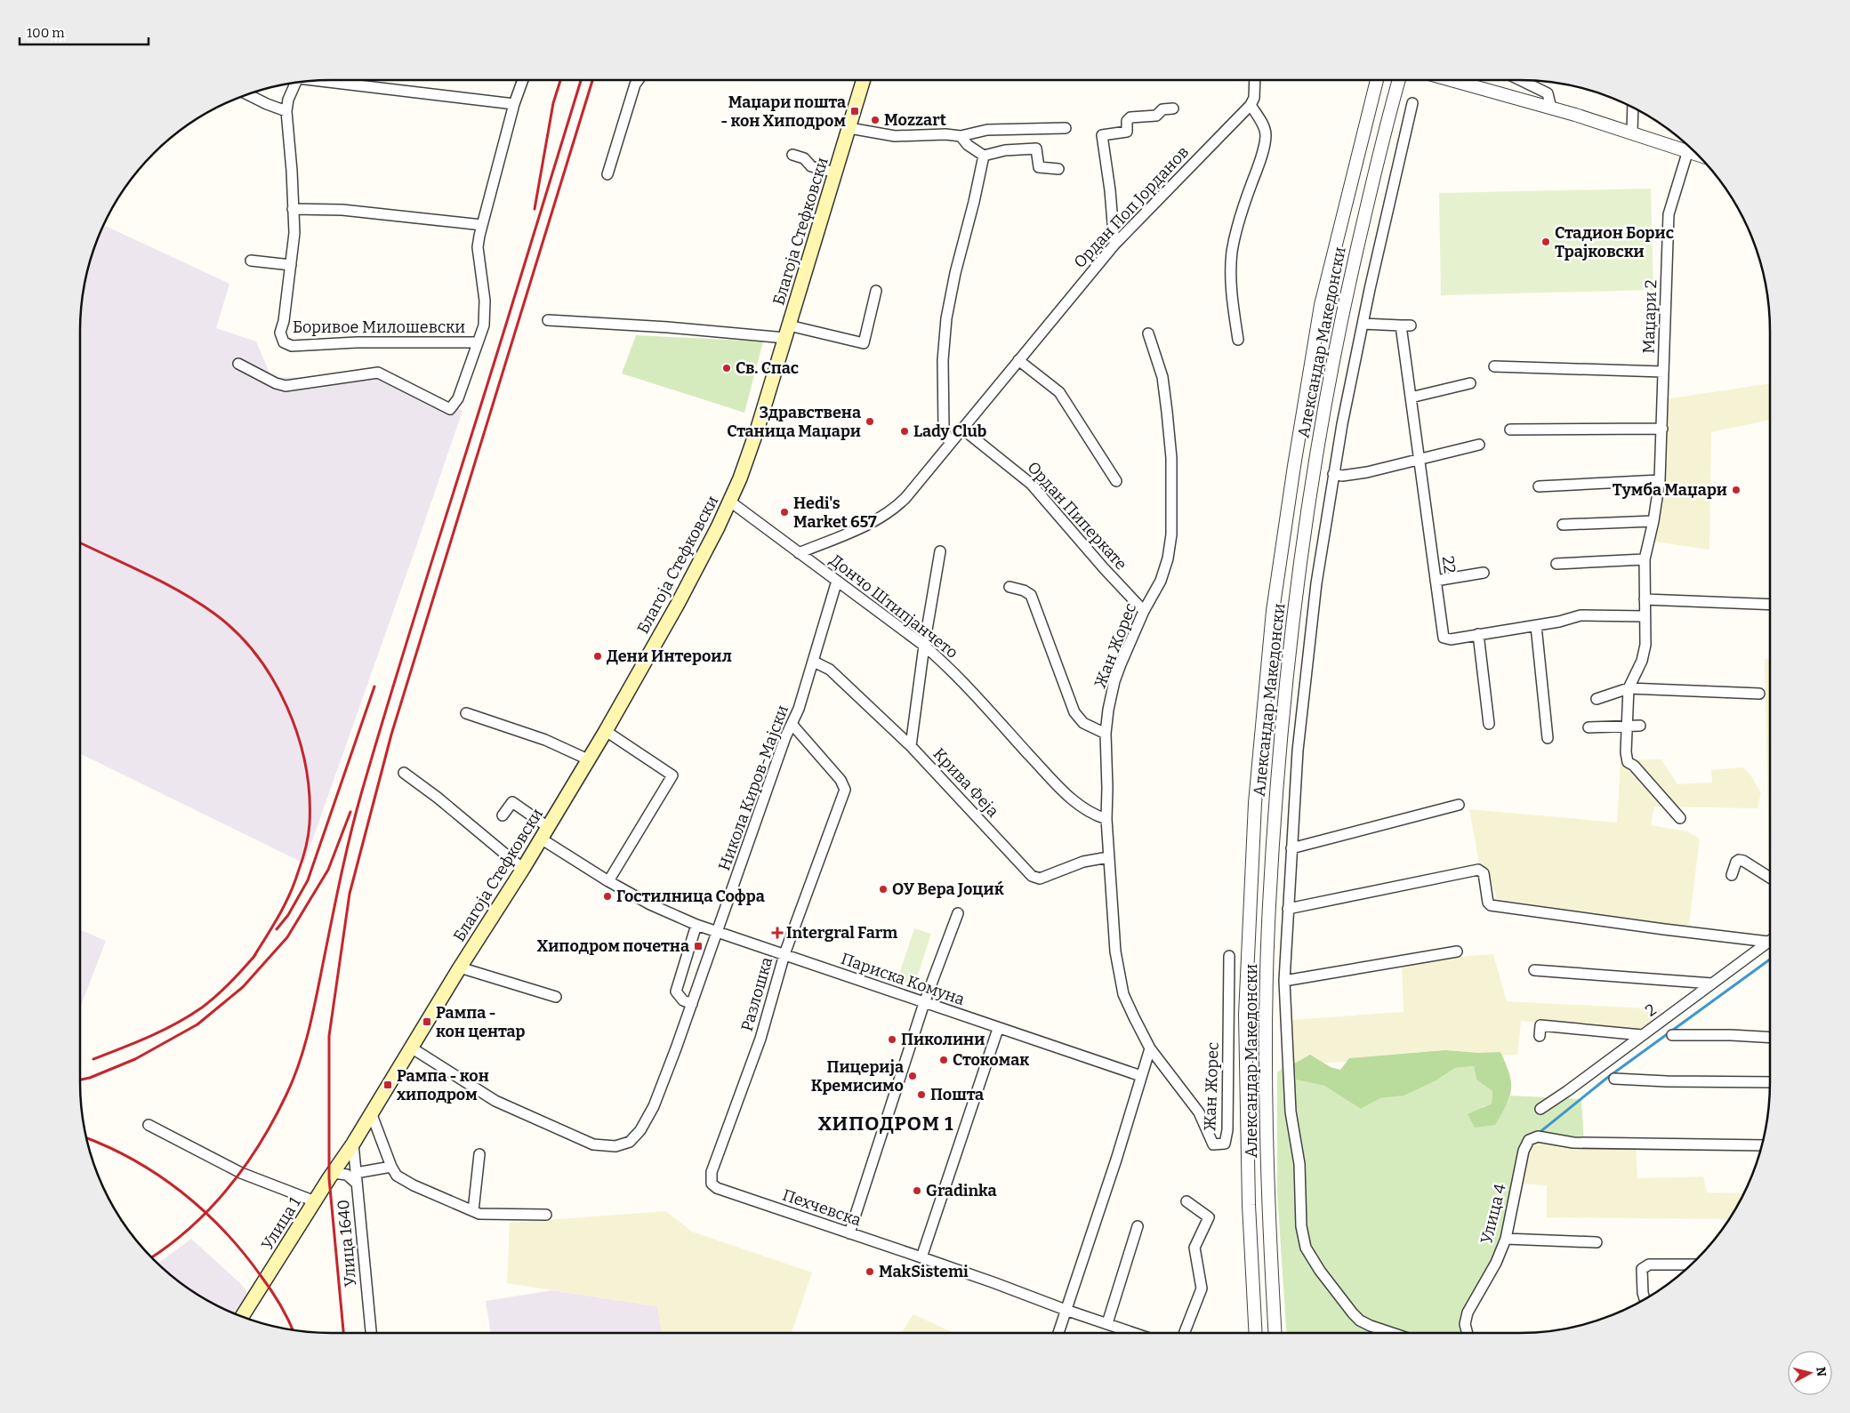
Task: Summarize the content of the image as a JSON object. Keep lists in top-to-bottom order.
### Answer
{
  "streets": {
    "main road": ["Благоја Стефковски", "Улица 1"],
    "street": [
      "Ордан Поп Јорданов",
      "Маџари 2",
      "Боривое Милошевски",
      "Александар Македонски",
      "Ордан Пиперкате",
      "22",
      "Дончо Штипјанчето",
      "Жан Жорес",
      "Крива Феја",
      "Никола Киров-Мајски",
      "Париска Комуна",
      "Разлошка",
      "2",
      "Пехчевска",
      "Улица 4",
      "Улица 1640"
    ]
  },
  "crossings": [
    ["Ордан Поп Јорданов", "Ордан Пиперкате"],
    ["Ордан Поп Јорданов", "Дончо Штипјанчето"],
    ["Благоја Стефковски", "Дончо Штипјанчето"],
    ["Благоја Стефковски", "Никола Киров-Мајски"],
    ["Благоја Стефковски", "Париска Комуна"],
    ["Благоја Стефковски", "Улица 1"],
    ["Благоја Стефковски", "Улица 1640"],
    ["Ордан Пиперкате", "Жан Жорес"],
    ["Дончо Штипјанчето", "Жан Жорес"],
    ["Дончо Штипјанчето", "Никола Киров-Мајски"],
    ["Жан Жорес", "Крива Феја"],
    ["Крива Феја", "Никола Киров-Мајски"],
    ["Никола Киров-Мајски", "Париска Комуна"],
    ["Никола Киров-Мајски", "Разлошка"],
    ["Париска Комуна", "Разлошка"],
    ["Разлошка", "Пехчевска"],
    ["Улица 1", "Улица 1640"]
  ],
  "districts": ["ХИПОДРОМ 1"],
  "places": {
    "transit": [
      "Маџари пошта - кон Хиподром",
      "Хиподром почетна",
      "Рампа - кон центар",
      "Рампа - кон хиподром"
    ],
    "other": [
      "Mozzart",
      "Стадион Борис Трајковски",
      "Св. Спас",
      "Здравствена Станица Маџари",
      "Lady Club",
      "Тумба Маџари",
      "Hedi's Market 657",
      "Дени Интероил",
      "ОУ Вера Јоциќ",
      "Гостилница Софра",
      "Пиколини",
      "Стокомак",
      "Пицерија Кремисимо",
      "Пошта",
      "Gradinka",
      "MakSistemi"
    ],
    "health": ["Intergral Farm"]
  },
  "scale_bar": "100 m",
  "north": "right"
}
